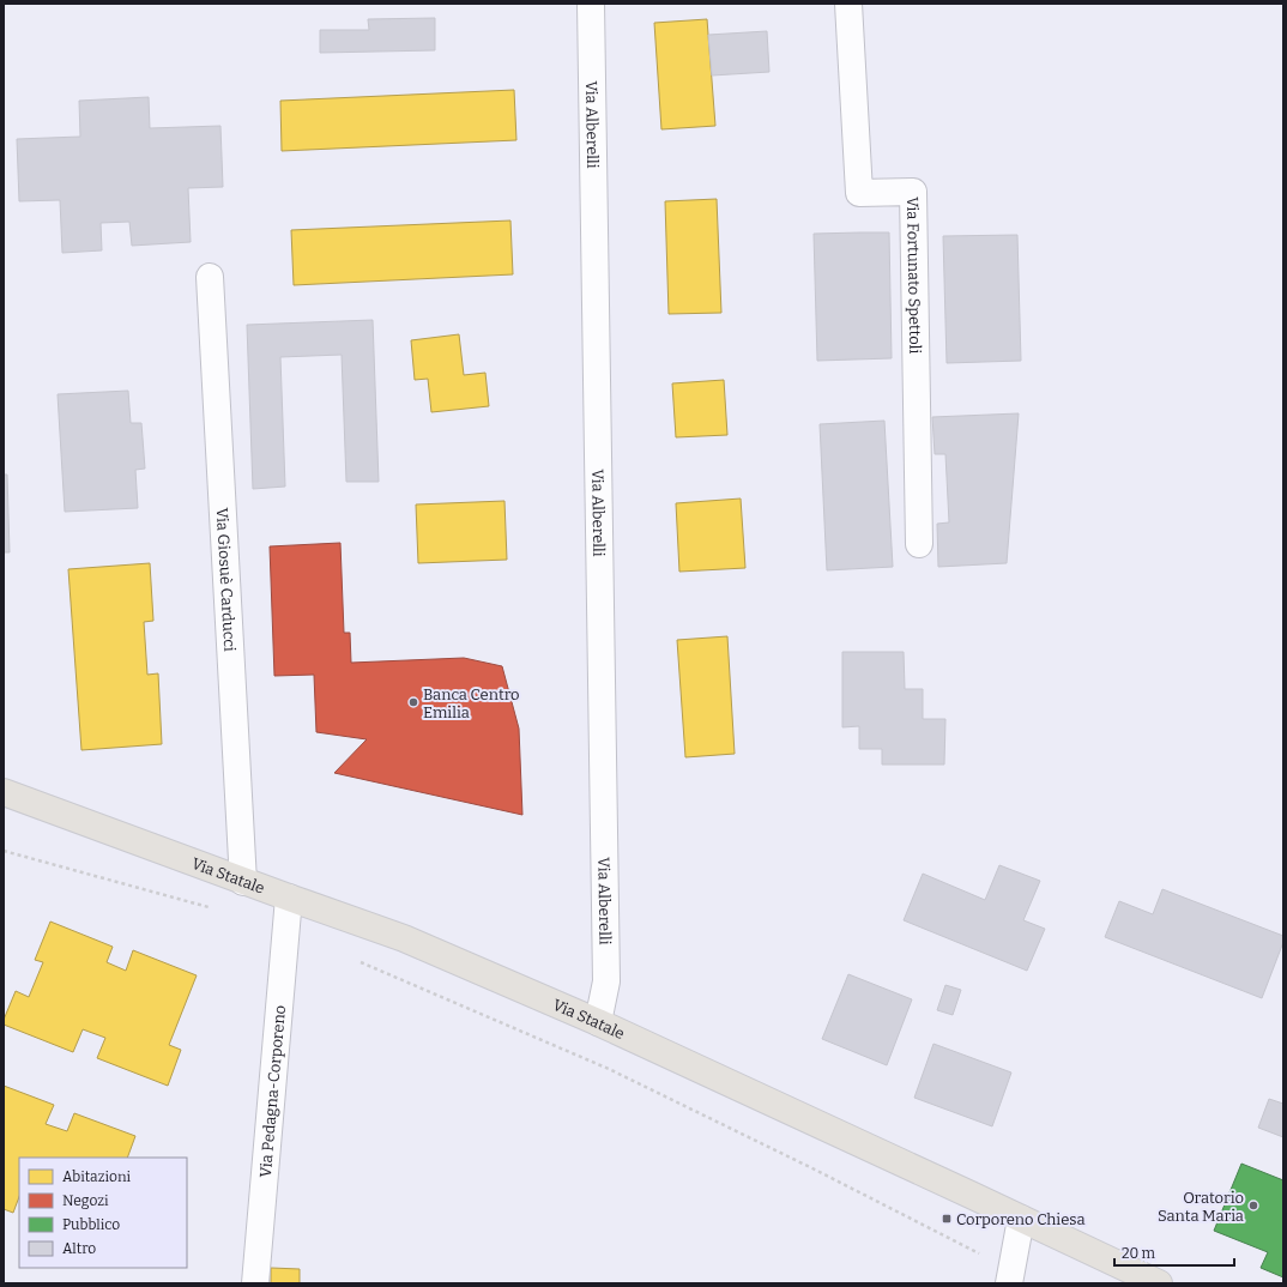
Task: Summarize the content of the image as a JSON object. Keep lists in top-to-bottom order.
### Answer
{
  "streets": {
    "main road": ["Via Statale"],
    "street": [
      "Via Alberelli",
      "Via Fortunato Spettoli",
      "Via Giosuè Carducci",
      "Via Pedagna-Corporeno"
    ]
  },
  "crossings": [
    ["Via Alberelli", "Via Statale"],
    ["Via Giosuè Carducci", "Via Statale"],
    ["Via Statale", "Via Pedagna-Corporeno"]
  ],
  "places": {
    "other": ["Banca Centro Emilia", "Oratorio Santa Maria"],
    "transit": ["Corporeno Chiesa"]
  },
  "legend": [
    "Abitazioni",
    "Negozi",
    "Pubblico",
    "Altro"
  ],
  "scale_bar": "20 m"
}
